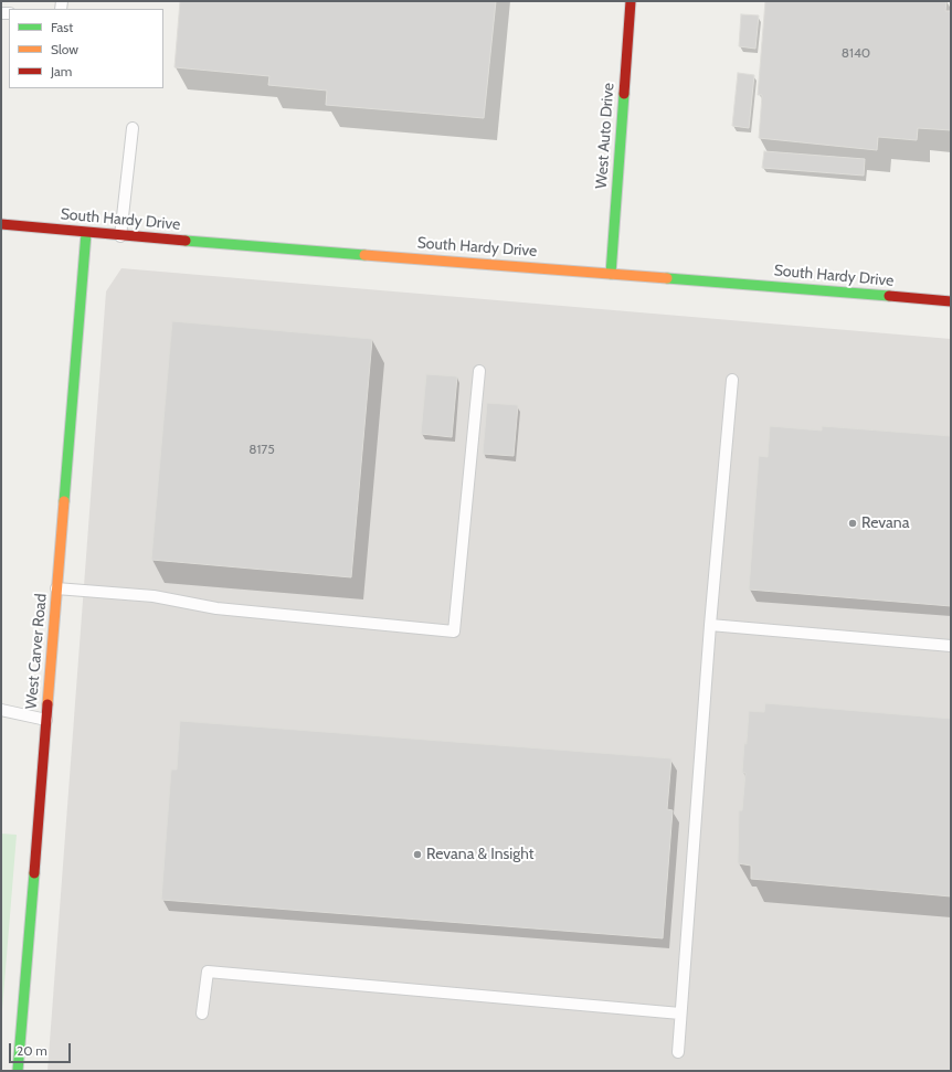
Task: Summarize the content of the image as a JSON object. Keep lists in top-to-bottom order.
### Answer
{
  "streets": {
    "street": ["West Auto Drive", "South Hardy Drive", "West Carver Road"]
  },
  "crossings": [
    ["West Auto Drive", "South Hardy Drive"],
    ["South Hardy Drive", "West Carver Road"]
  ],
  "places": ["Revana", "Revana & Insight"],
  "house_numbers": ["8140", "8175"],
  "legend": ["Fast", "Slow", "Jam"],
  "scale_bar": "20 m"
}
